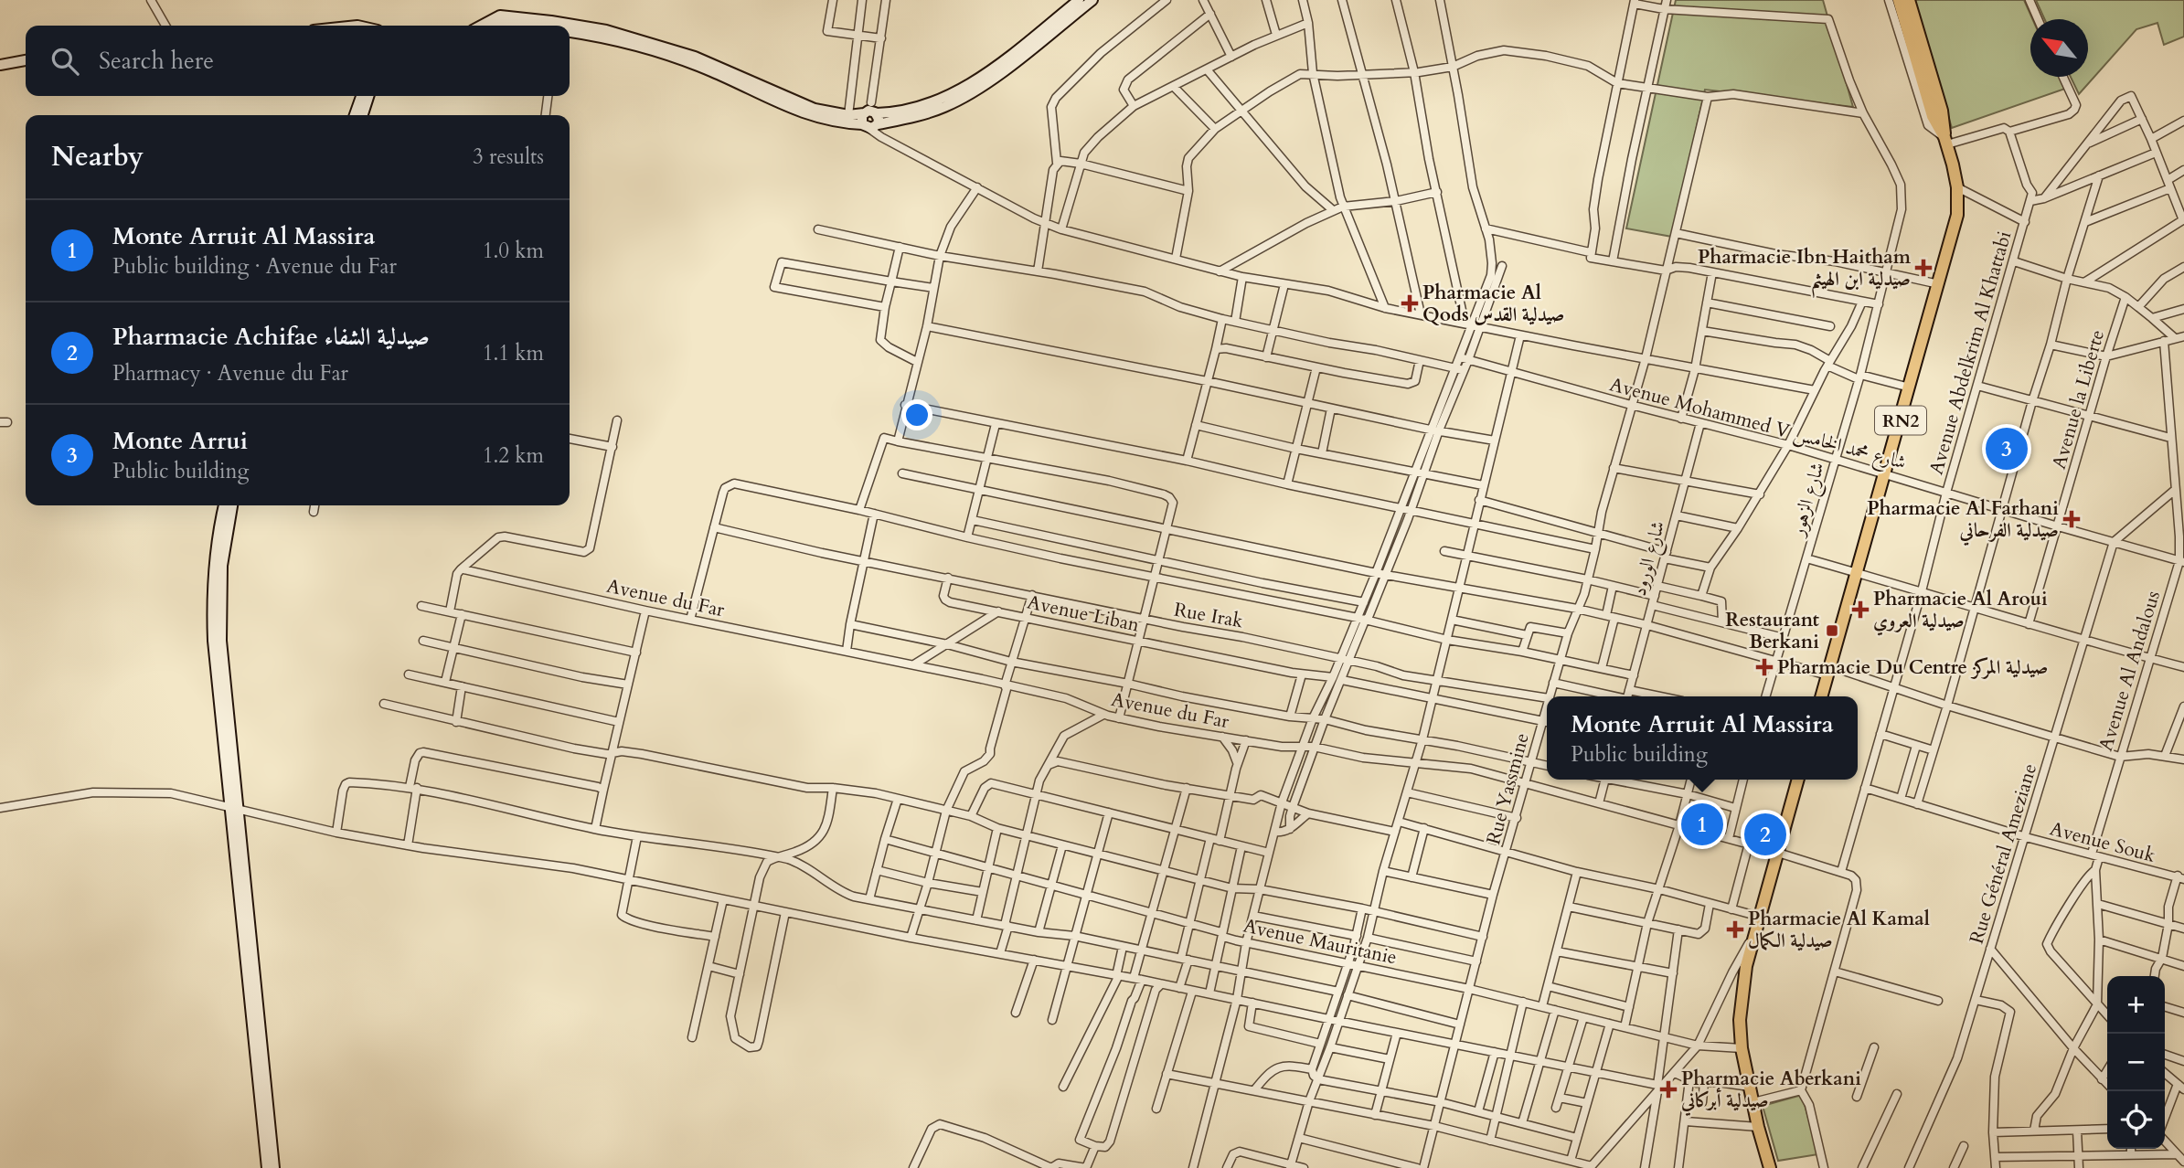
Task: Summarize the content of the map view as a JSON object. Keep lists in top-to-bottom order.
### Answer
{
  "streets": {
    "main road": ["RN2"],
    "street": [
      "Avenue Abdelkrim Al Khattabi",
      "Avenue la Liberte",
      "Avenue Mohammed V شارع محمد الخامس",
      "شارع الزهور",
      "شارع الورود",
      "Avenue du Far",
      "Avenue Liban",
      "Rue Irak",
      "Avenue Al Andalous",
      "Rue Yassmine",
      "Avenue Souk",
      "Rue Général Ameziane",
      "Avenue Mauritanie"
    ]
  },
  "crossings": [
    ["Avenue Abdelkrim Al Khattabi", "Avenue Mohammed V شارع محمد الخامس"],
    ["Avenue Abdelkrim Al Khattabi", "Avenue du Far"],
    ["Avenue Abdelkrim Al Khattabi", "Avenue Souk"],
    ["Avenue la Liberte", "Avenue Mohammed V شارع محمد الخامس"],
    ["RN2", "Avenue Mohammed V شارع محمد الخامس"],
    ["Avenue Mohammed V شارع محمد الخامس", "شارع الزهور"],
    ["Avenue Mohammed V شارع محمد الخامس", "شارع الورود"],
    ["Avenue Mohammed V شارع محمد الخامس", "Avenue Al Andalous"],
    ["Avenue Mohammed V شارع محمد الخامس", "Rue Yassmine"],
    ["Avenue Mohammed V شارع محمد الخامس", "Rue Général Ameziane"],
    ["Avenue du Far", "Rue Yassmine"],
    ["Avenue Liban", "Rue Irak"],
    ["Avenue Al Andalous", "Avenue Souk"],
    ["Rue Yassmine", "Avenue Mauritanie"],
    ["Avenue Souk", "Rue Général Ameziane"]
  ],
  "places": {
    "health": [
      "Pharmacie Ibn Haitham صيدلية ابن الهيثم",
      "Pharmacie Al Qods صيدلية القدس",
      "Pharmacie Al Farhani صيدلية الفرحاني",
      "Pharmacie Al Aroui صيدلية العروي",
      "Pharmacie Du Centre صيدلية المركز",
      "Pharmacie Al Kamal صيدلية الكمال",
      "Pharmacie Aberkani صيدلية أبركاني"
    ],
    "transit": ["Restaurant Berkani"]
  },
  "north": "top left",
  "page": {
    "search": "Search here",
    "heading": ["Nearby", "3 results"],
    "list": [
      {
        "mark": "1",
        "name": "Monte Arruit Al Massira",
        "note": "Public building · Avenue du Far",
        "value": "1.0 km"
      },
      {
        "mark": "2",
        "name": "Pharmacie Achifae صيدلية الشفاء",
        "note": "Pharmacy · Avenue du Far",
        "value": "1.1 km"
      },
      {
        "mark": "3",
        "name": "Monte Arrui",
        "note": "Public building",
        "value": "1.2 km"
      }
    ],
    "pins": ["3", "1", "2"],
    "popup": ["Monte Arruit Al Massira", "Public building"],
    "map_buttons": ["+", "−"]
  }
}
